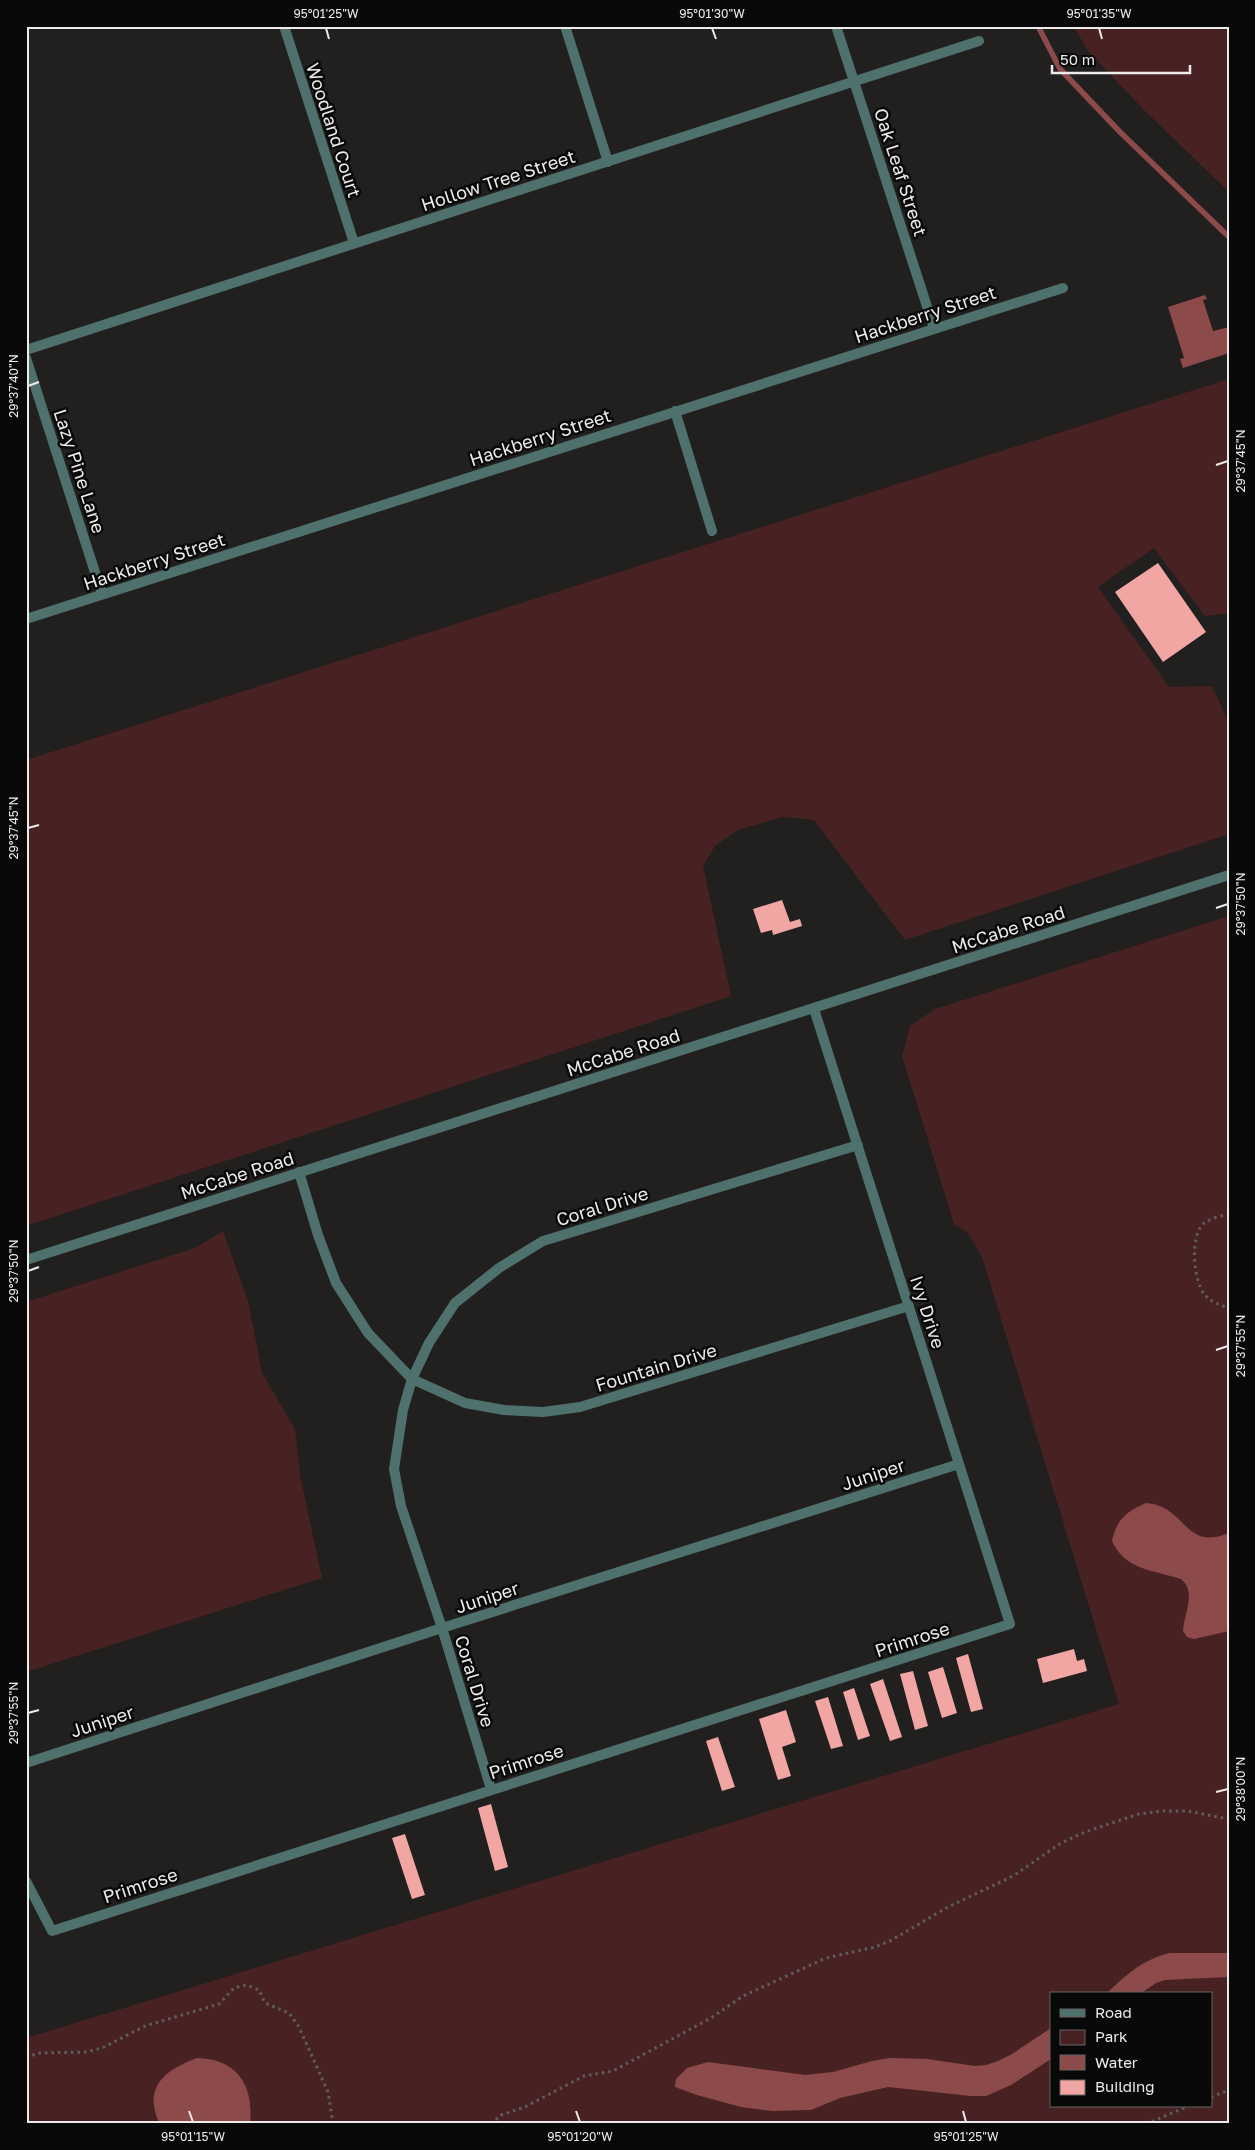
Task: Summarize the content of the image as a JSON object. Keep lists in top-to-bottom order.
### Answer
{
  "streets": {
    "street": [
      "Woodland Court",
      "Oak Leaf Street",
      "Hollow Tree Street",
      "Hackberry Street",
      "Lazy Pine Lane",
      "McCabe Road",
      "Coral Drive",
      "Ivy Drive",
      "Fountain Drive",
      "Juniper",
      "Primrose"
    ]
  },
  "crossings": [
    ["Woodland Court", "Hollow Tree Street"],
    ["Oak Leaf Street", "Hollow Tree Street"],
    ["Oak Leaf Street", "Hackberry Street"],
    ["Hackberry Street", "Lazy Pine Lane"],
    ["McCabe Road", "Ivy Drive"],
    ["Coral Drive", "Ivy Drive"],
    ["Coral Drive", "Fountain Drive"],
    ["Coral Drive", "Juniper"],
    ["Coral Drive", "Primrose"],
    ["Ivy Drive", "Fountain Drive"],
    ["Ivy Drive", "Juniper"],
    ["Ivy Drive", "Primrose"]
  ],
  "legend": [
    "Road",
    "Park",
    "Water",
    "Building"
  ],
  "scale_bar": "50 m",
  "coordinates": [
    "95°01'25\"W",
    "95°01'30\"W",
    "95°01'35\"W",
    "29°37'40\"N",
    "29°37'45\"N",
    "29°37'50\"N",
    "29°37'55\"N",
    "29°38'00\"N",
    "95°01'15\"W",
    "95°01'20\"W"
  ]
}
